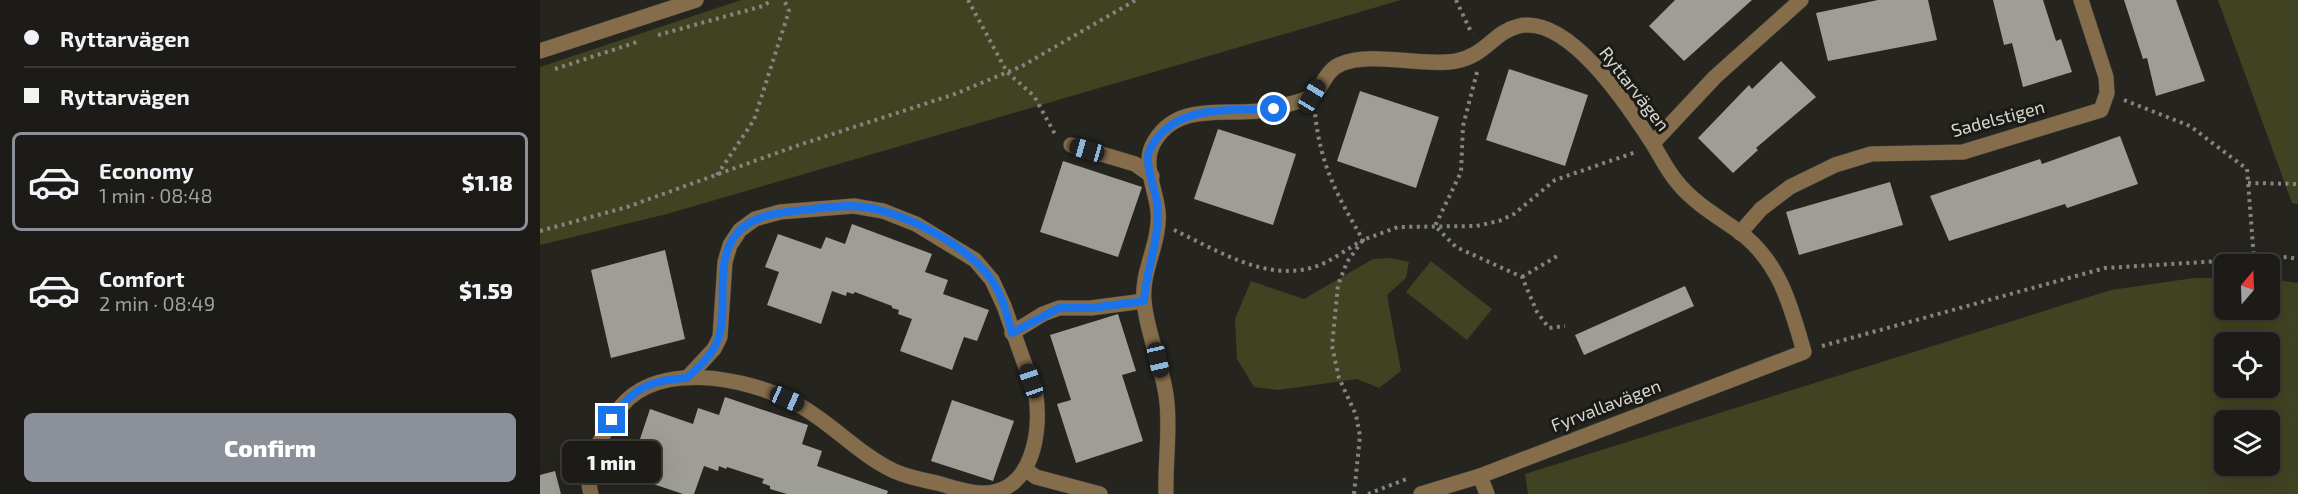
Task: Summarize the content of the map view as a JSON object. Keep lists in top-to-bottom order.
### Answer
{
  "streets": {
    "street": ["Ryttarvägen", "Sadelstigen", "Fyrvallavägen"]
  },
  "crossings": [
    ["Ryttarvägen", "Sadelstigen"],
    ["Ryttarvägen", "Fyrvallavägen"]
  ],
  "north": "top",
  "page": {
    "banner": ["Ryttarvägen", "Ryttarvägen"],
    "list": [
      {
        "name": "Economy",
        "note": "1 min · 08:48",
        "value": "$1.18"
      },
      {
        "name": "Comfort",
        "note": "2 min · 08:49",
        "value": "$1.59"
      }
    ],
    "buttons": "Confirm",
    "bubble": "1 min"
  }
}
